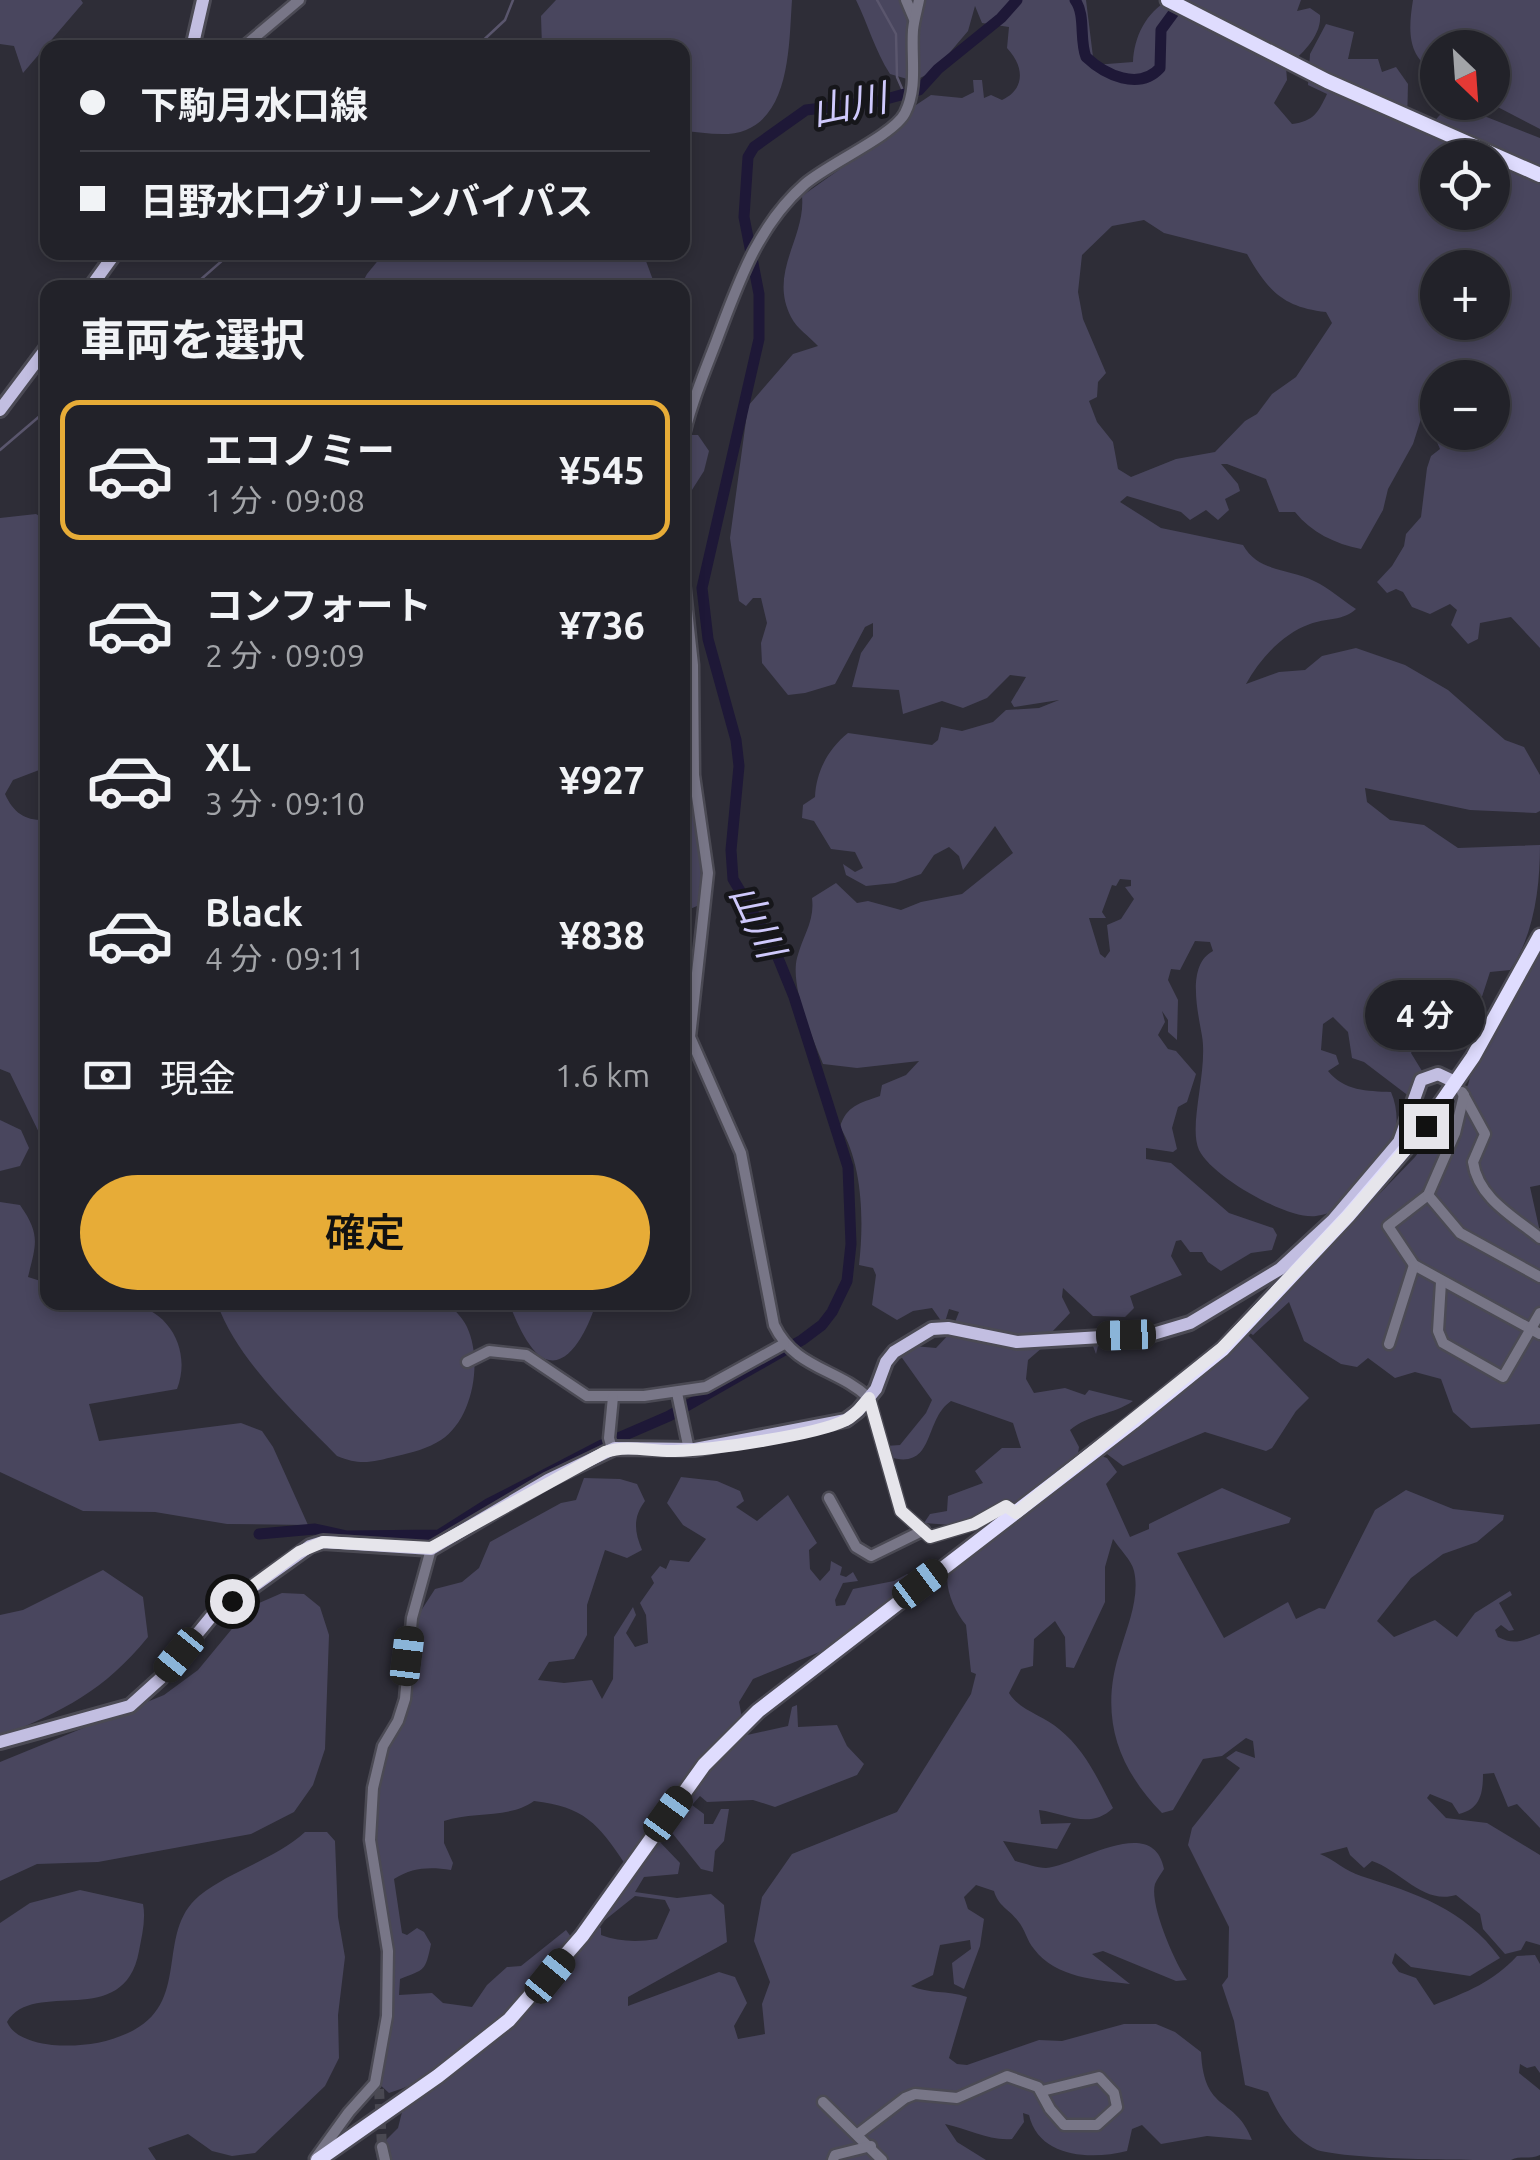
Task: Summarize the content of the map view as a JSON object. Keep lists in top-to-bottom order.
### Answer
{
  "water": ["山川"],
  "north": "bottom right",
  "page": {
    "map_buttons": ["+", "−"],
    "banner": ["下駒月水口線", "日野水口グリーンバイパス"],
    "heading": "車両を選択",
    "list": [
      {
        "name": "エコノミー",
        "note": "1 分 · 09:08",
        "value": "¥545"
      },
      {
        "name": "コンフォート",
        "note": "2 分 · 09:09",
        "value": "¥736"
      },
      {
        "name": "XL",
        "note": "3 分 · 09:10",
        "value": "¥927"
      },
      {
        "name": "Black",
        "note": "4 分 · 09:11",
        "value": "¥838"
      }
    ],
    "bubble": "4 分",
    "pay": ["現金", "1.6 km"],
    "buttons": "確定"
  }
}
